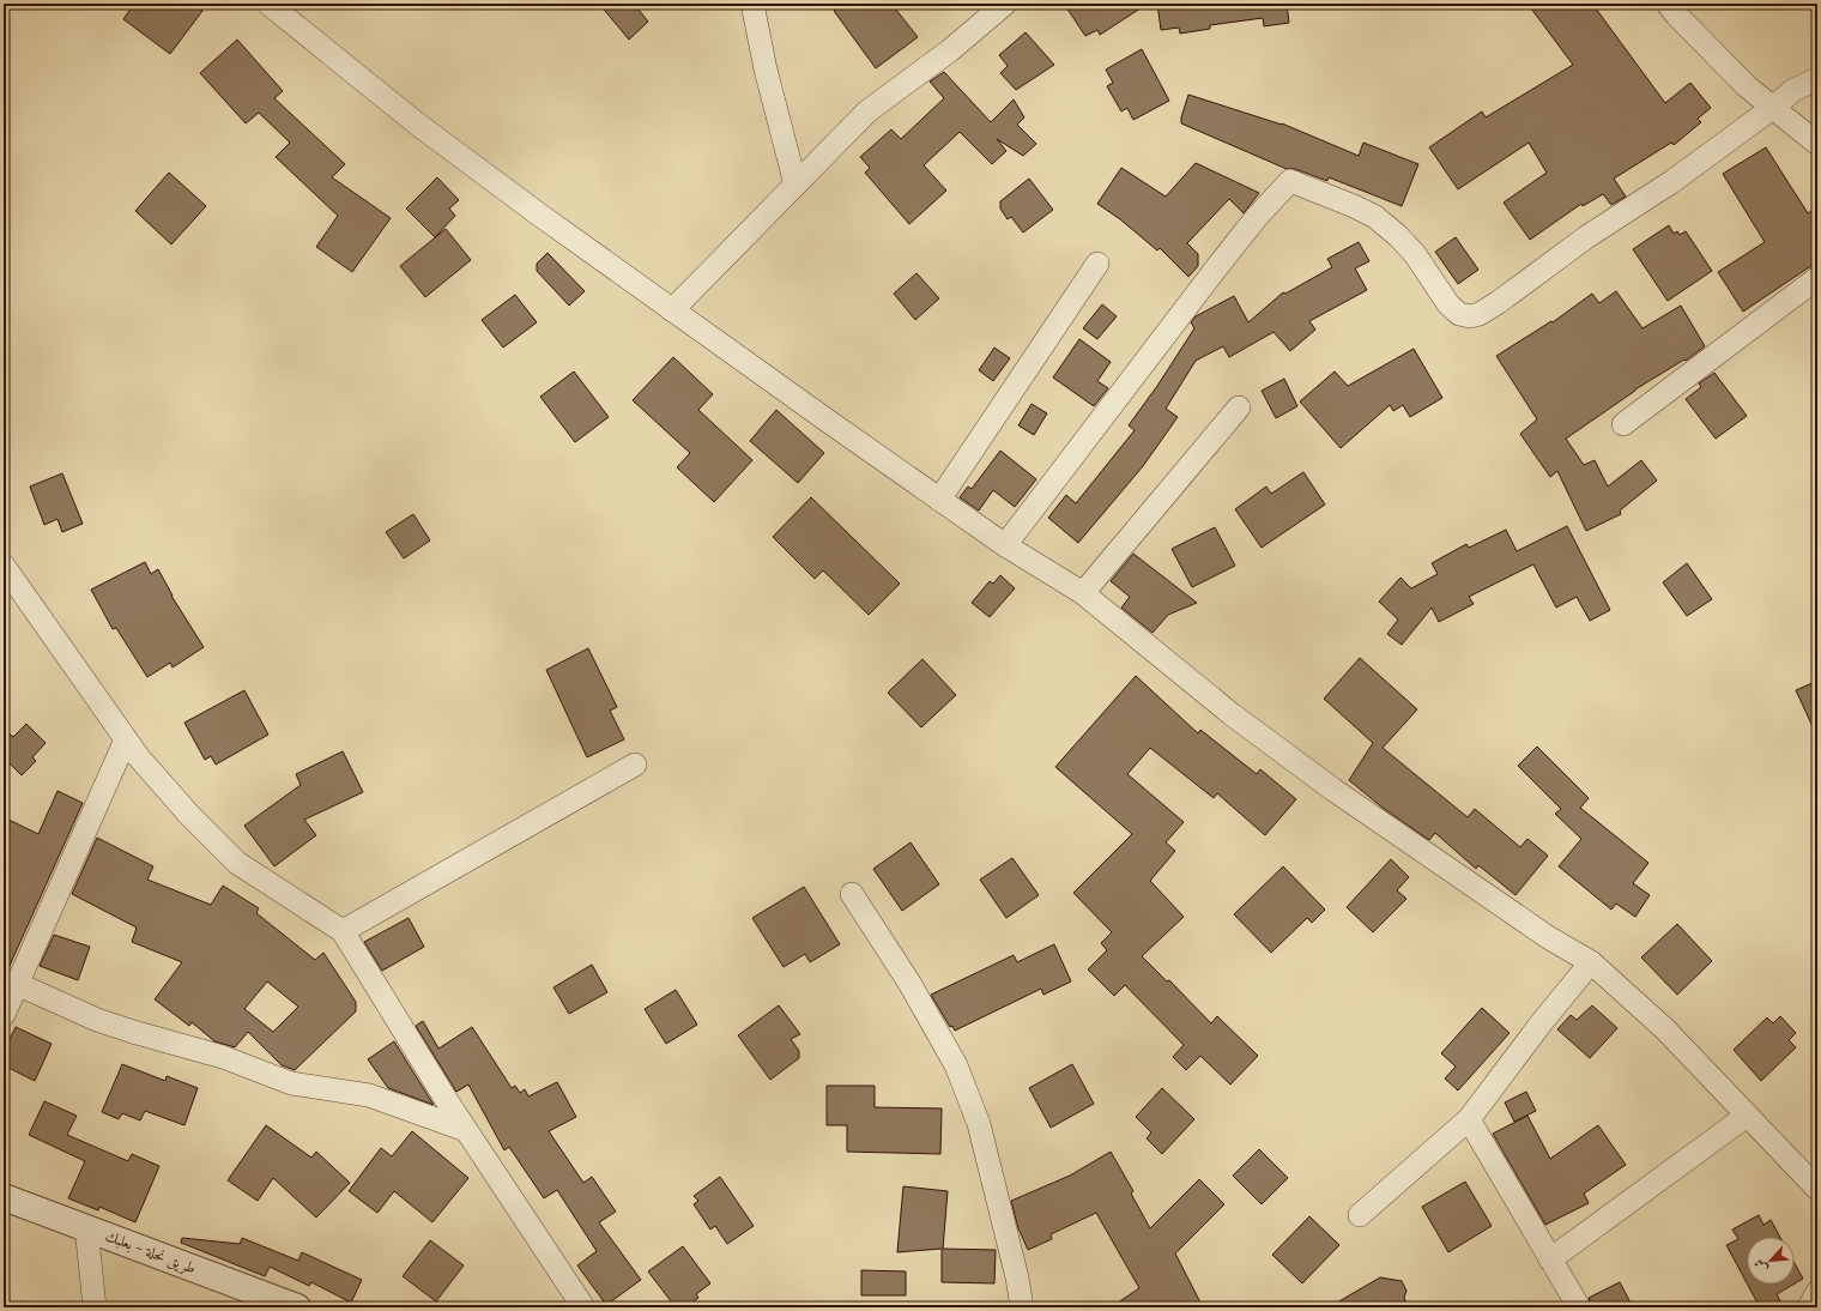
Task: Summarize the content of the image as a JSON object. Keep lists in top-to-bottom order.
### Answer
{
  "streets": {
    "street": ["طريق نحلة - بعلبك"]
  },
  "north": "bottom left"
}
